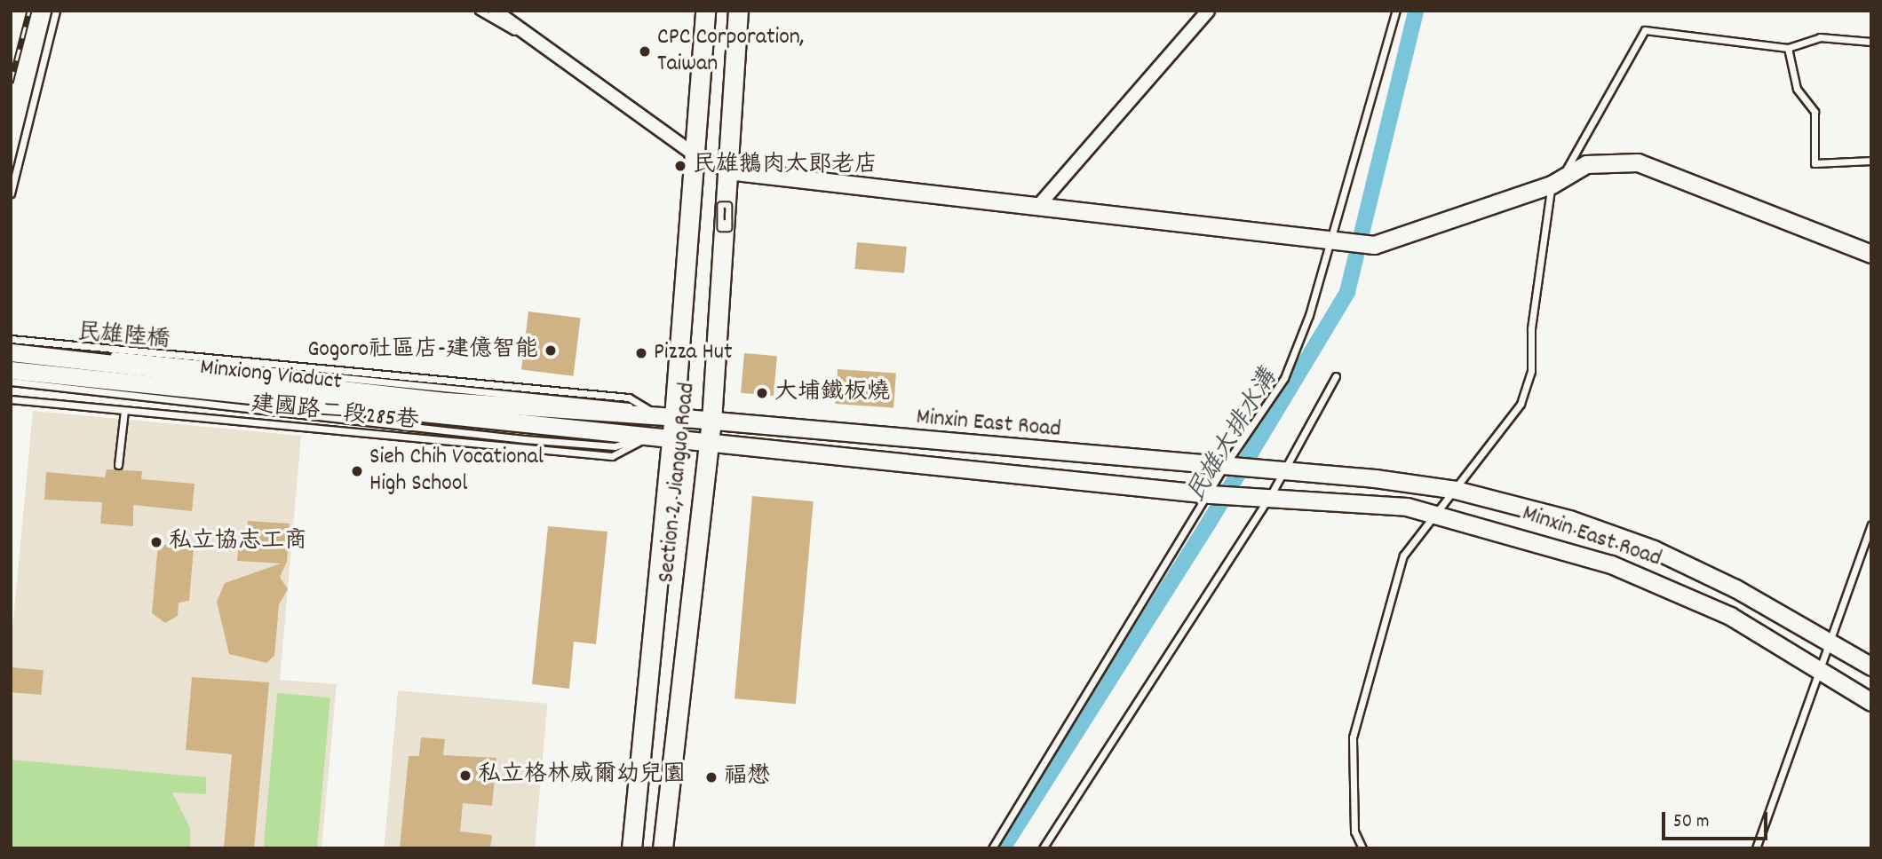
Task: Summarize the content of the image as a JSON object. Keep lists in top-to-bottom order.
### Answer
{
  "streets": {
    "main road": [
      "1",
      "Minxiong Viaduct",
      "Minxin East Road",
      "Section 2, Jianguo Road"
    ],
    "lane": ["民雄陸橋", "建國路二段285巷"]
  },
  "crossings": [
    ["民雄陸橋", "Minxiong Viaduct"],
    ["Minxiong Viaduct", "建國路二段285巷"],
    ["Minxiong Viaduct", "Minxin East Road"],
    ["Minxiong Viaduct", "Section 2, Jianguo Road"],
    ["建國路二段285巷", "Minxin East Road"],
    ["建國路二段285巷", "Section 2, Jianguo Road"],
    ["Minxin East Road", "Section 2, Jianguo Road"]
  ],
  "water": ["民雄大排水溝"],
  "places": [
    "CPC Corporation, Taiwan",
    "民雄鵝肉太郎老店",
    "Gogoro社區店-建億智能",
    "Pizza Hut",
    "大埔鐵板燒",
    "Sieh Chih Vocational High School",
    "私立協志工商",
    "私立格林威爾幼兒園",
    "福懋"
  ],
  "scale_bar": "50 m"
}
